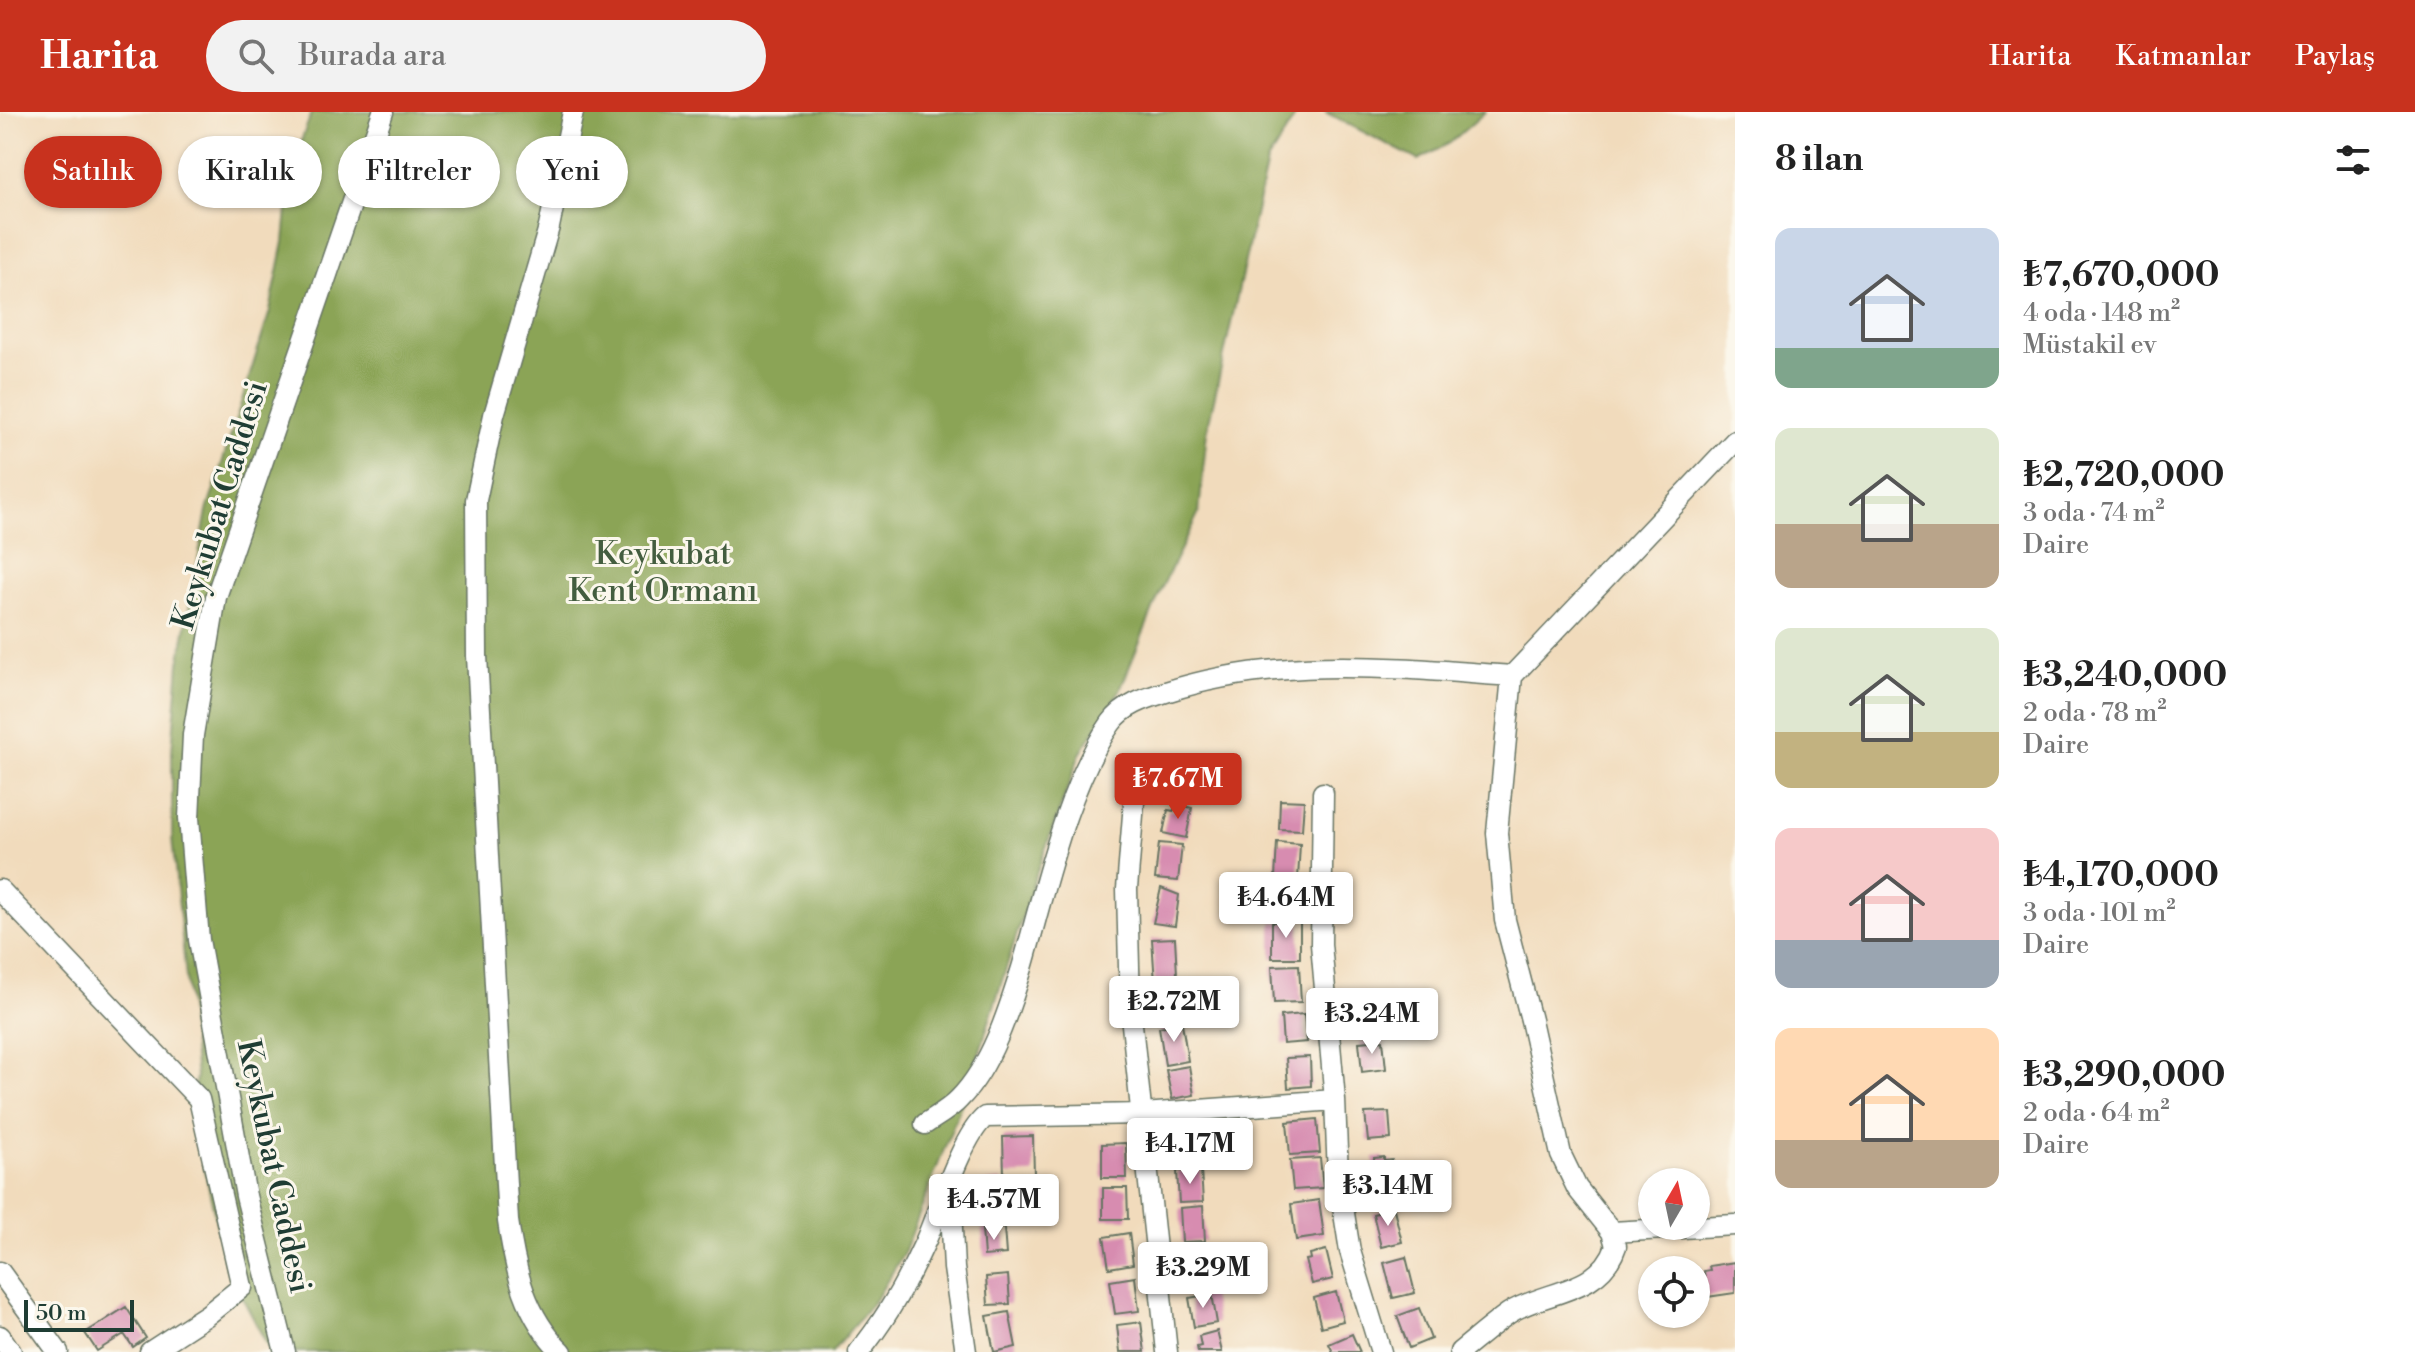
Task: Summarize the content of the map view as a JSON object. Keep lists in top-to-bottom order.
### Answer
{
  "streets": {
    "street": ["Keykubat Caddesi"]
  },
  "parks": ["Keykubat Kent Ormanı"],
  "scale_bar": "50 m",
  "north": "top",
  "page": {
    "header": "Harita",
    "search": "Burada ara",
    "nav": ["Harita", "Katmanlar", "Paylaş"],
    "heading": "8 ilan",
    "chip": [
      "Satılık",
      "Kiralık",
      "Filtreler",
      "Yeni"
    ],
    "list": [
      {
        "name": "₺7,670,000",
        "note": "4 oda · 148 m² · Müstakil ev"
      },
      {
        "name": "₺2,720,000",
        "note": "3 oda · 74 m² · Daire"
      },
      {
        "name": "₺3,240,000",
        "note": "2 oda · 78 m² · Daire"
      },
      {
        "name": "₺4,170,000",
        "note": "3 oda · 101 m² · Daire"
      },
      {
        "name": "₺3,290,000",
        "note": "2 oda · 64 m² · Daire"
      }
    ],
    "price": [
      "₺7.67M",
      "₺4.64M",
      "₺2.72M",
      "₺3.24M",
      "₺4.17M",
      "₺3.14M",
      "₺4.57M",
      "₺3.29M"
    ],
    "scale": "50 m"
  }
}
